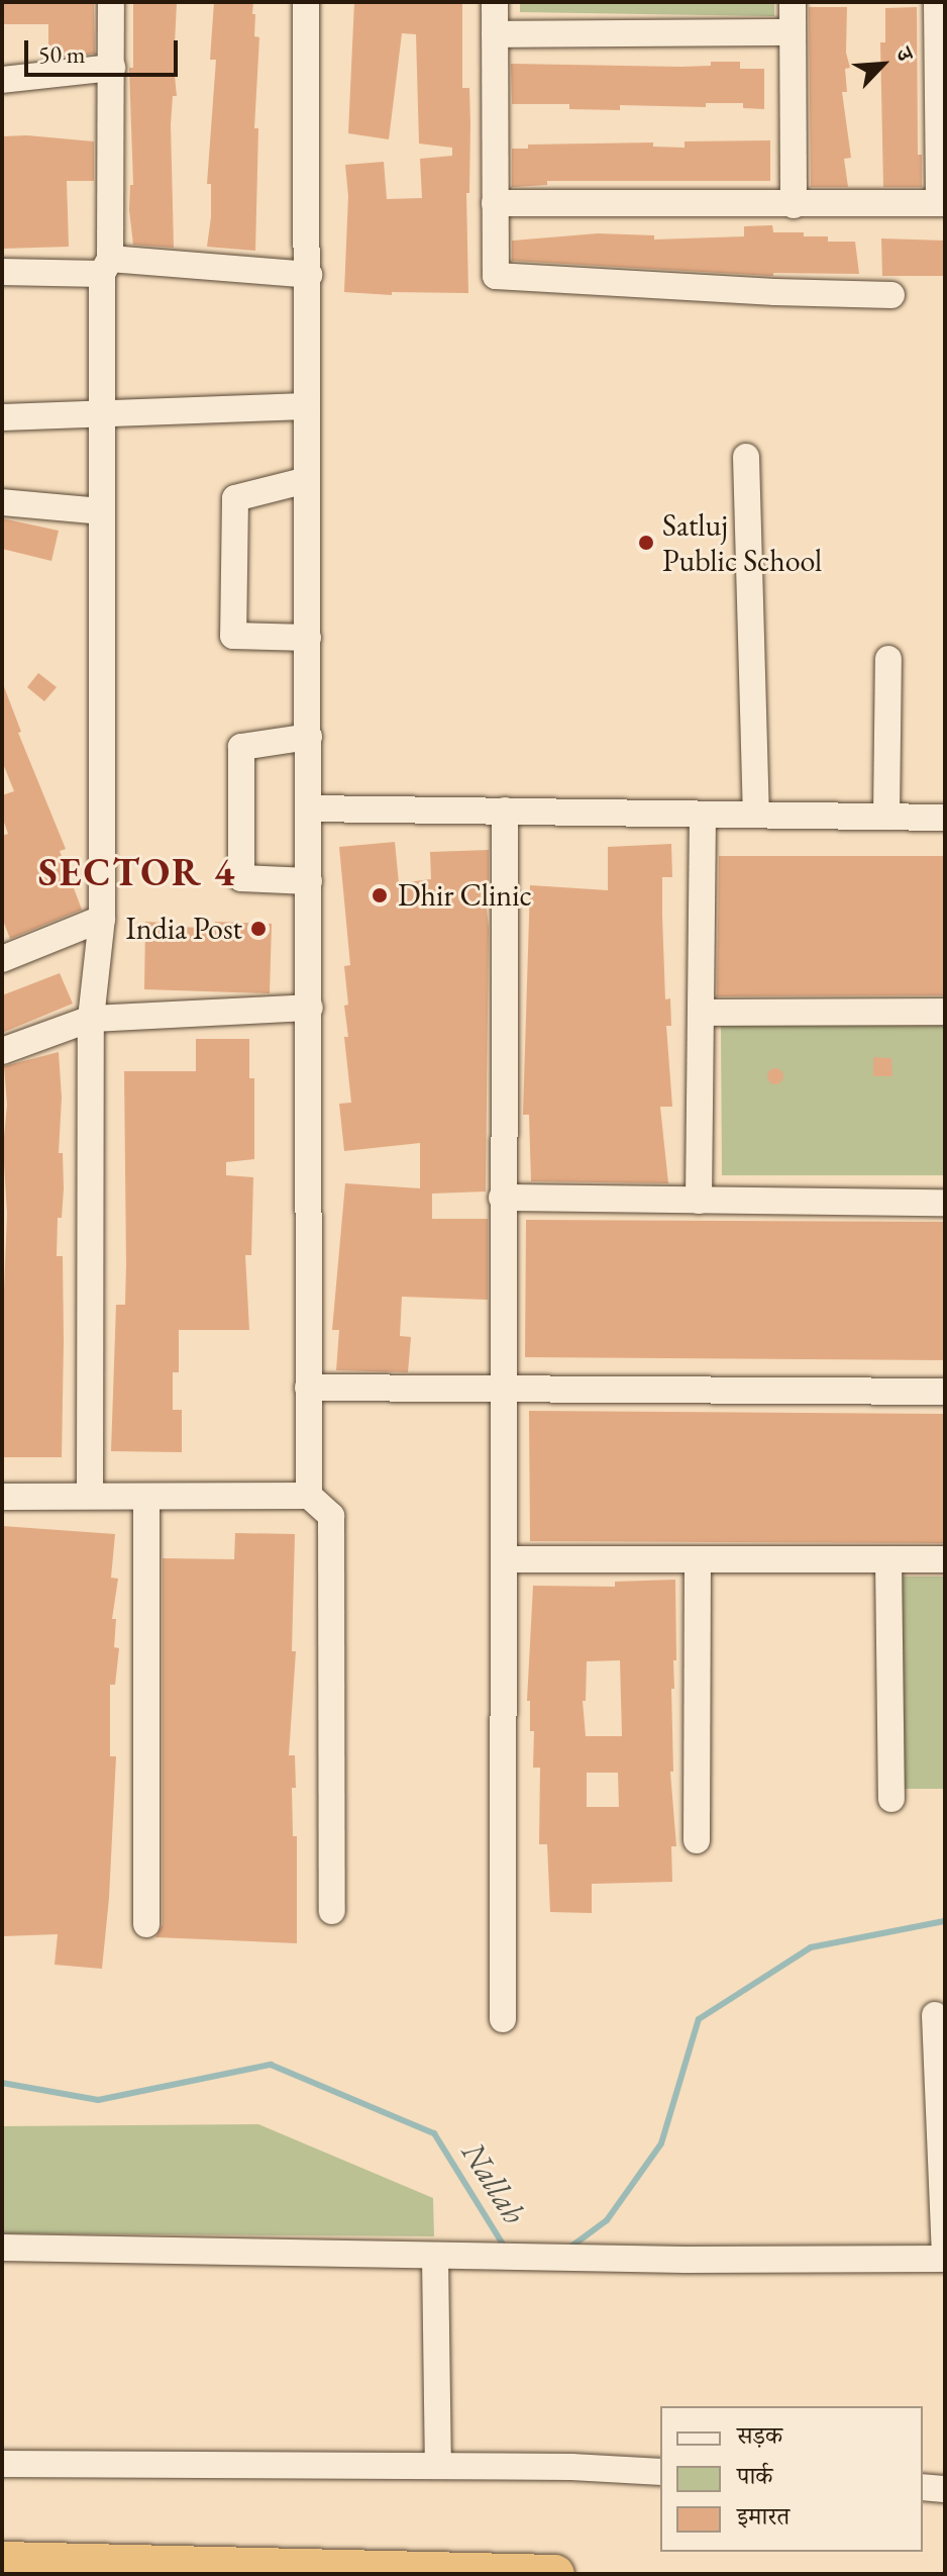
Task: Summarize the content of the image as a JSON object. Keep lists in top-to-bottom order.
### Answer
{
  "districts": ["SECTOR 4"],
  "water": ["Nallah"],
  "places": ["Satluj Public School", "Dhir Clinic", "India Post"],
  "legend": ["सड़क", "पार्क", "इमारत"],
  "scale_bar": "50 m",
  "north": "top right"
}
